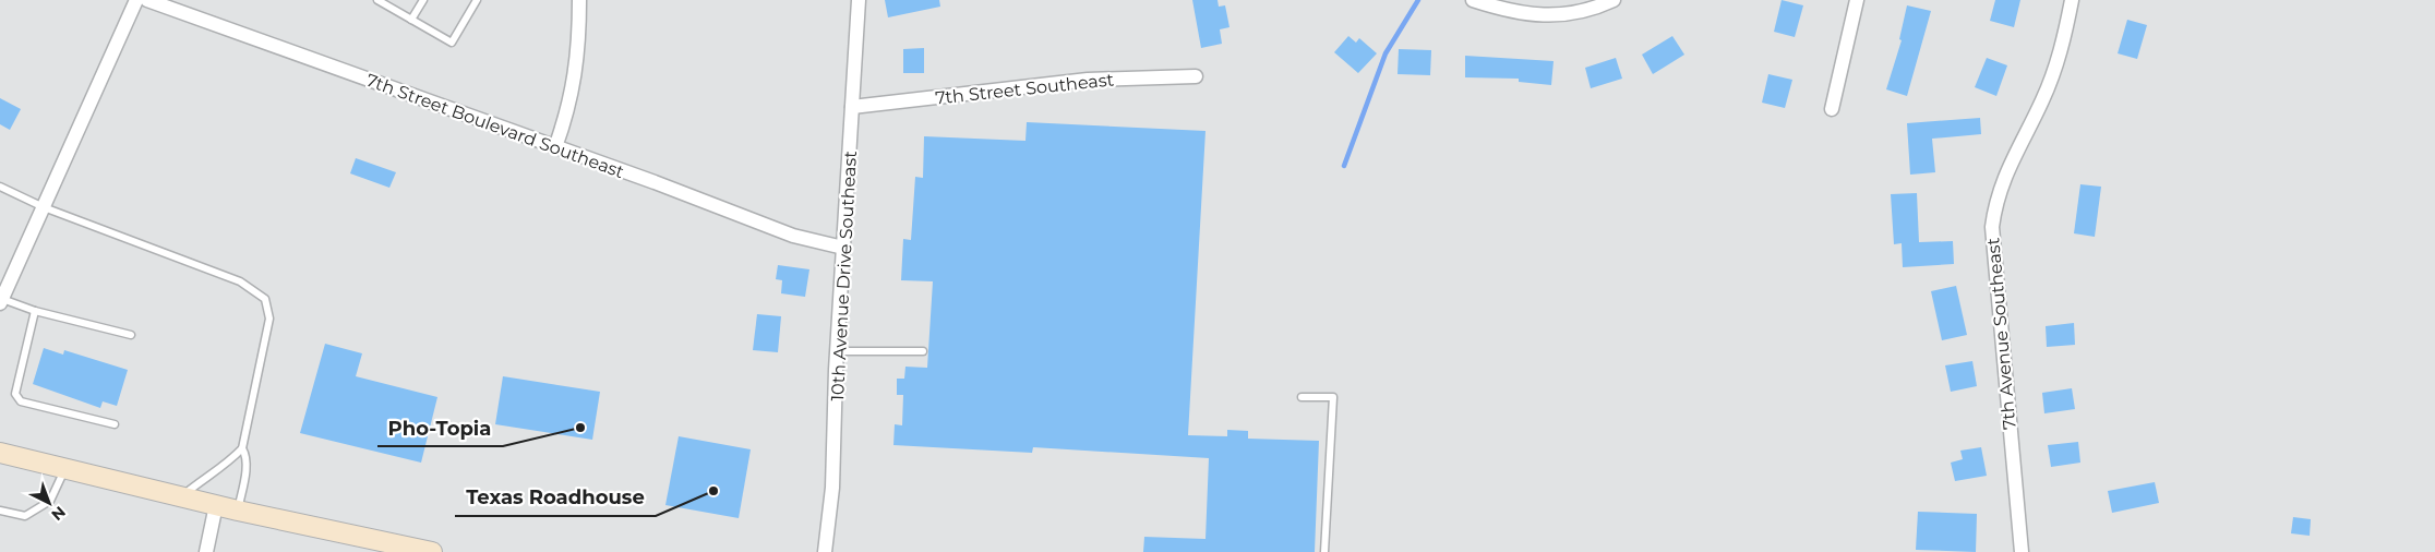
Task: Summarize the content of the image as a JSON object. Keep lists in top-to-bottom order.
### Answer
{
  "streets": {
    "street": [
      "7th Street Southeast",
      "7th Street Boulevard Southeast",
      "10th Avenue Drive Southeast",
      "7th Avenue Southeast"
    ]
  },
  "crossings": [
    ["7th Street Southeast", "10th Avenue Drive Southeast"],
    ["7th Street Boulevard Southeast", "10th Avenue Drive Southeast"]
  ],
  "places": ["Pho-Topia", "Texas Roadhouse"],
  "north": "bottom right"
}
